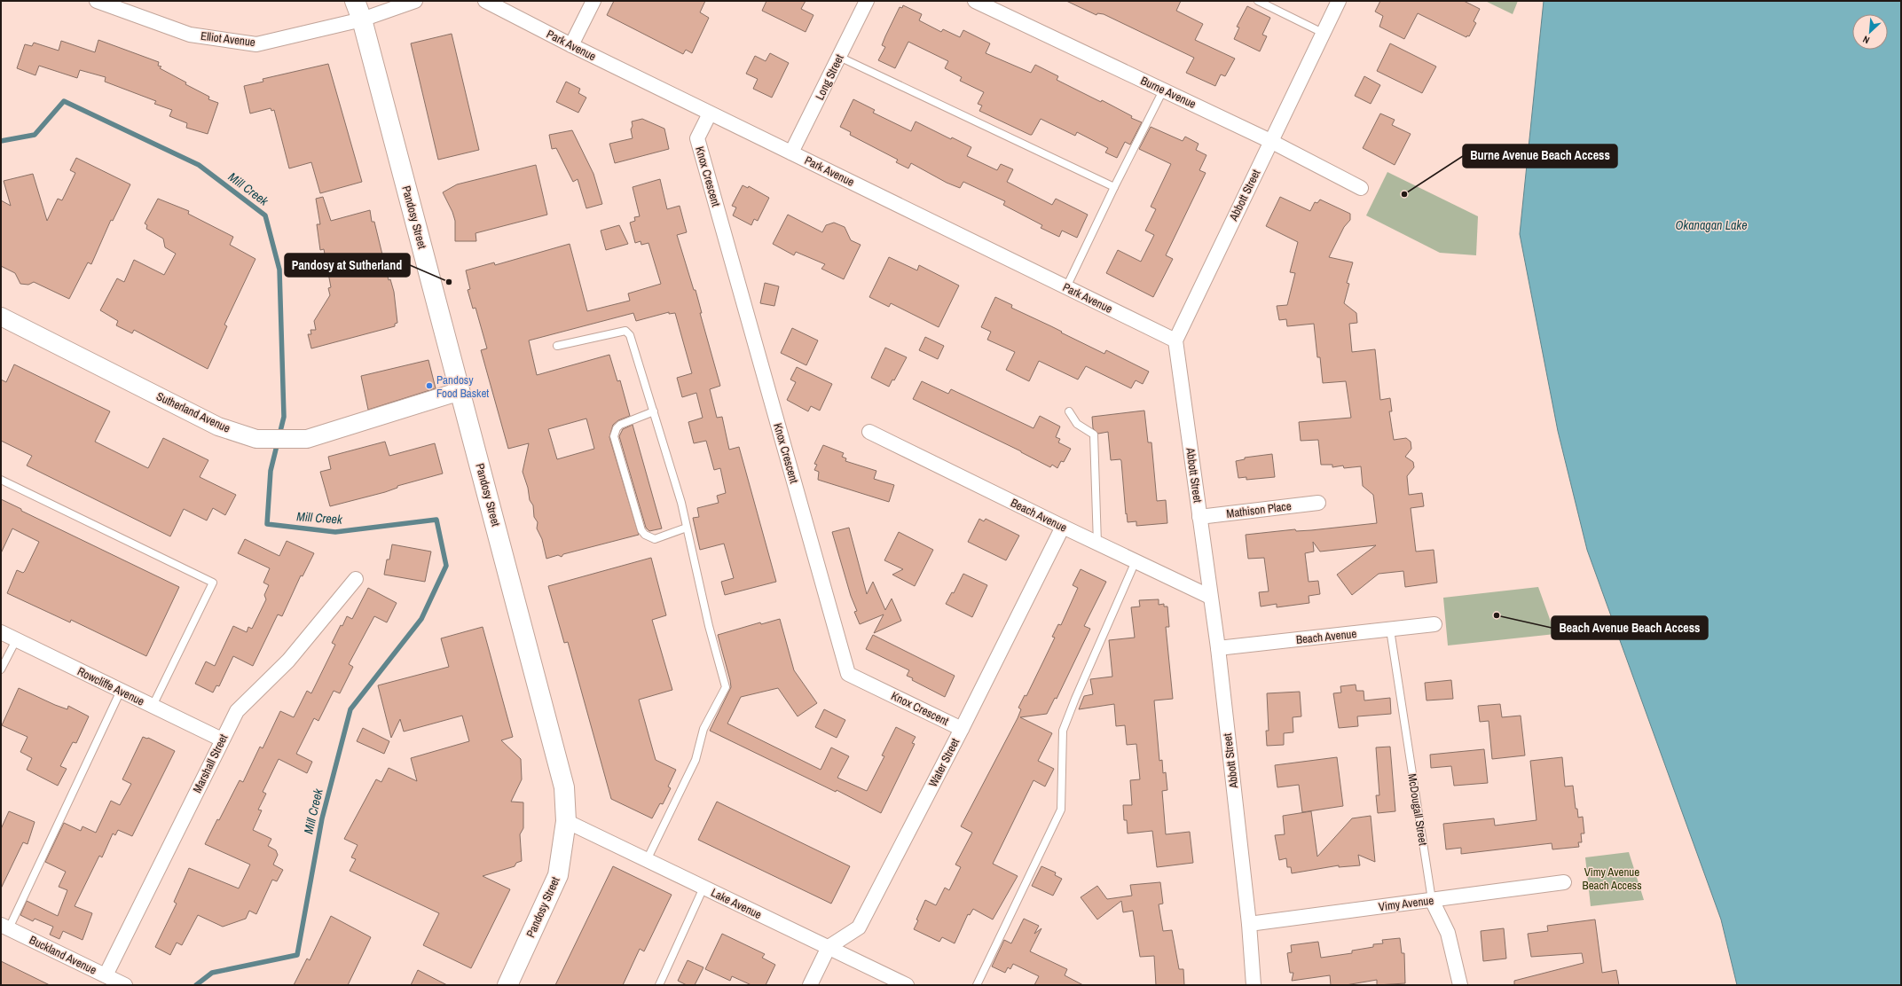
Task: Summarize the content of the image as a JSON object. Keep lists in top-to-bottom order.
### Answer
{
  "streets": {
    "main road": ["Pandosy Street"],
    "street": [
      "Elliot Avenue",
      "Park Avenue",
      "Long Street",
      "Burne Avenue",
      "Knox Crescent",
      "Abbott Street",
      "Sutherland Avenue",
      "Mathison Place",
      "Beach Avenue",
      "Rowcliffe Avenue",
      "Water Street",
      "Marshall Street",
      "McDougall Street",
      "Lake Avenue",
      "Vimy Avenue",
      "Buckland Avenue"
    ]
  },
  "crossings": [
    ["Elliot Avenue", "Pandosy Street"],
    ["Park Avenue", "Long Street"],
    ["Park Avenue", "Knox Crescent"],
    ["Park Avenue", "Abbott Street"],
    ["Burne Avenue", "Abbott Street"],
    ["Knox Crescent", "Water Street"],
    ["Abbott Street", "Mathison Place"],
    ["Abbott Street", "Beach Avenue"],
    ["Abbott Street", "Vimy Avenue"],
    ["Pandosy Street", "Sutherland Avenue"],
    ["Pandosy Street", "Lake Avenue"],
    ["Beach Avenue", "Water Street"],
    ["Beach Avenue", "McDougall Street"],
    ["Rowcliffe Avenue", "Marshall Street"],
    ["Water Street", "Lake Avenue"],
    ["Marshall Street", "Buckland Avenue"],
    ["McDougall Street", "Vimy Avenue"]
  ],
  "water": ["Mill Creek", "Okanagan Lake"],
  "parks": ["Vimy Avenue Beach Access"],
  "places": [
    "Burne Avenue Beach Access",
    "Pandosy at Sutherland",
    "Pandosy Food Basket",
    "Beach Avenue Beach Access"
  ],
  "north": "bottom left"
}
